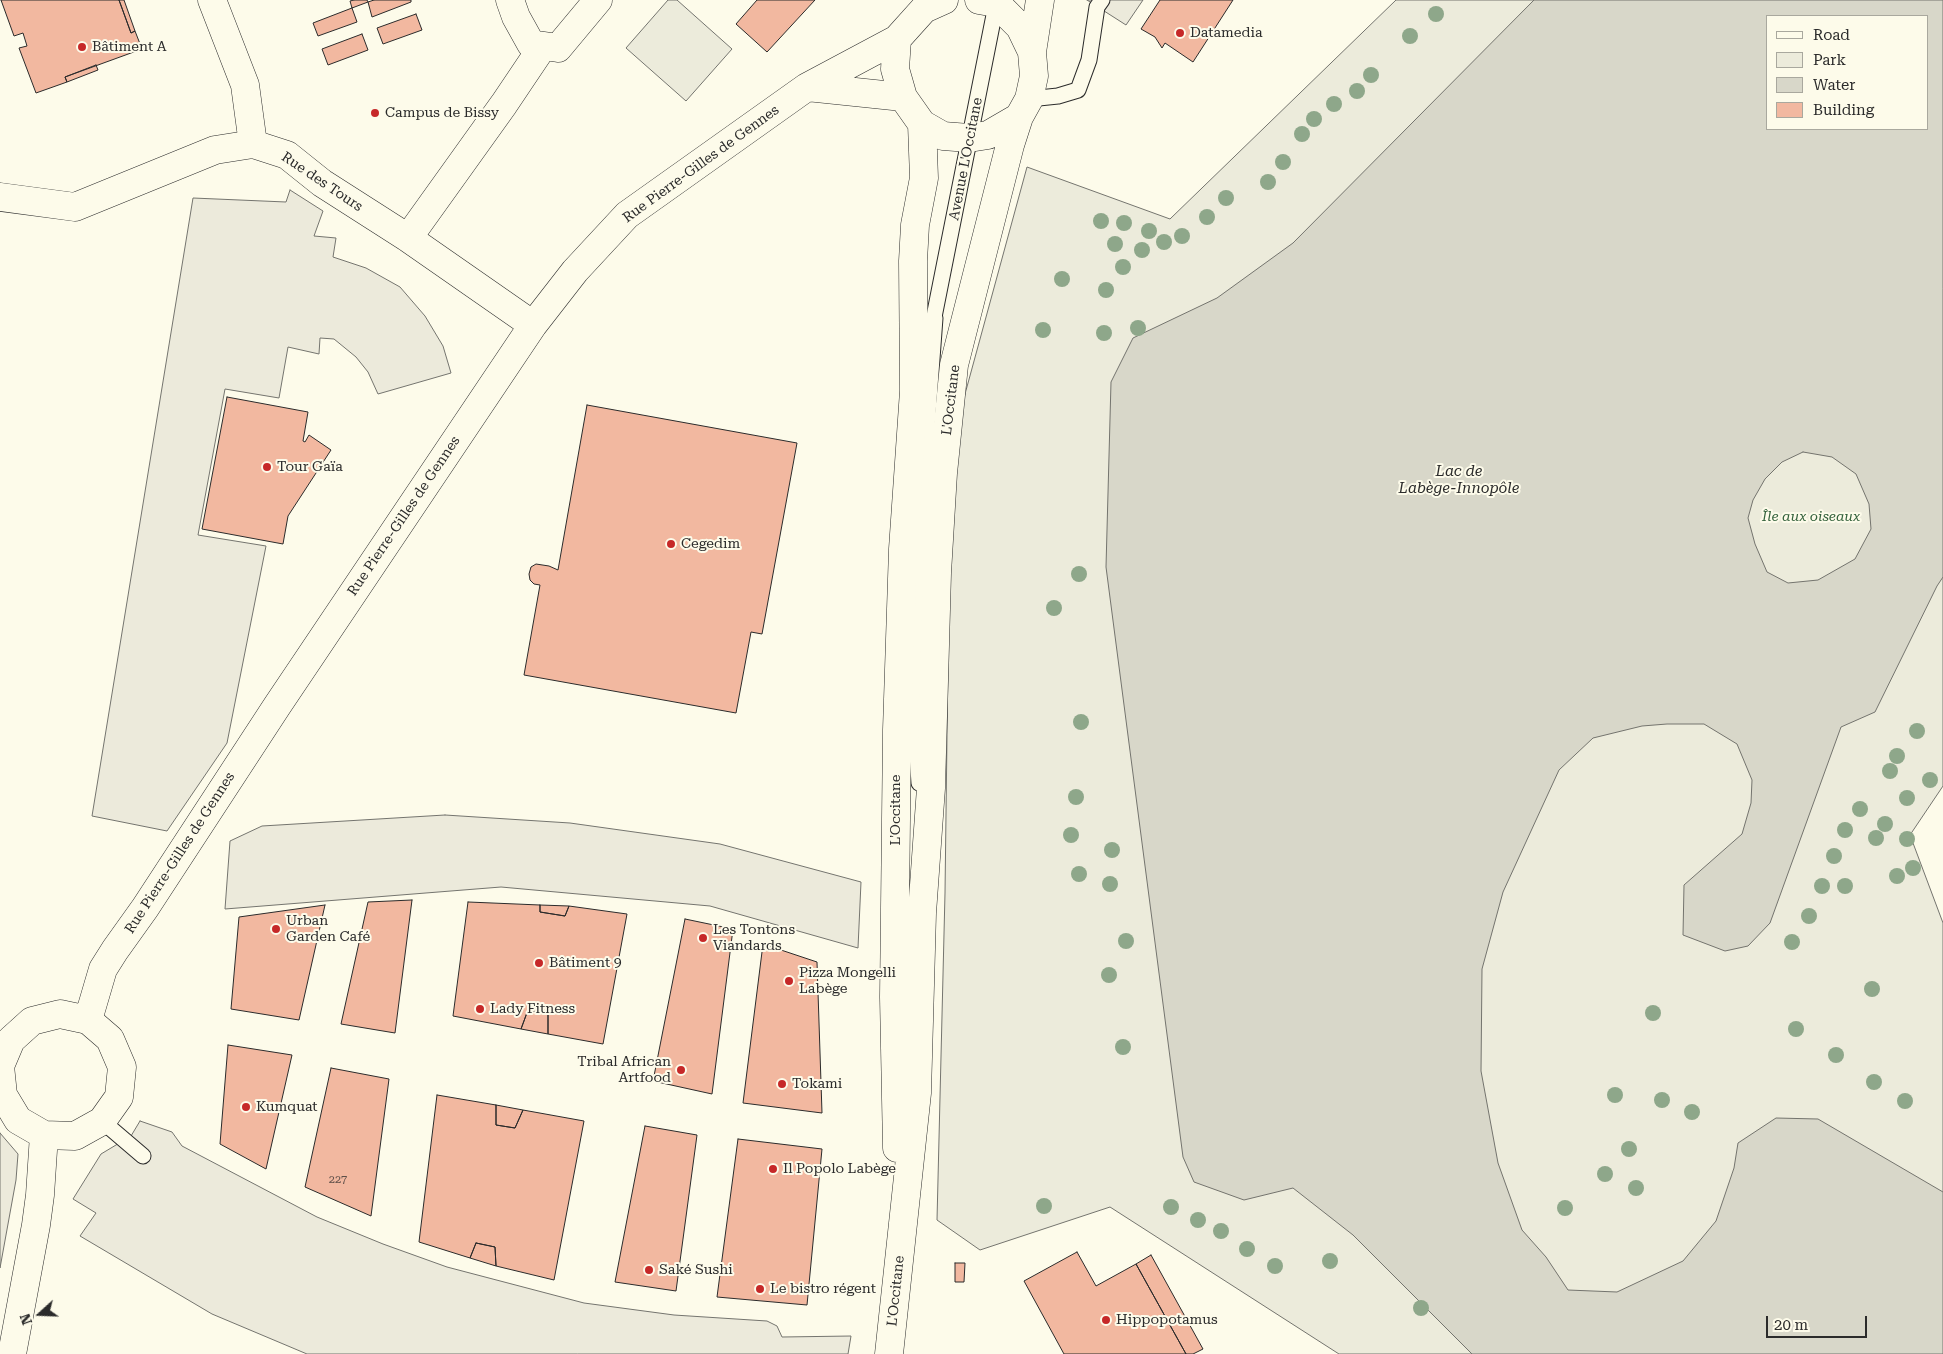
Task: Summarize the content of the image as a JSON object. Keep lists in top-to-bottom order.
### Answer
{
  "streets": {
    "street": ["Rue Pierre-Gilles de Gennes", "Rue des Tours", "L'Occitane"],
    "lane": ["Avenue L'Occitane"]
  },
  "crossings": [
    ["Avenue L'Occitane", "L'Occitane"],
    ["Rue Pierre-Gilles de Gennes", "Rue des Tours"]
  ],
  "water": ["Lac de Labège-Innopôle"],
  "parks": ["Île aux oiseaux"],
  "places": [
    "Datamedia",
    "Bâtiment A",
    "Campus de Bissy",
    "Tour Gaïa",
    "Cegedim",
    "Urban Garden Café",
    "Les Tontons Viandards",
    "Bâtiment 9",
    "Pizza Mongelli Labège",
    "Lady Fitness",
    "Tribal African Artfood",
    "Tokami",
    "Kumquat",
    "Il Popolo Labège",
    "Saké Sushi",
    "Le bistro régent",
    "Hippopotamus"
  ],
  "house_numbers": ["227"],
  "legend": [
    "Road",
    "Park",
    "Water",
    "Building"
  ],
  "scale_bar": "20 m",
  "north": "left"
}
